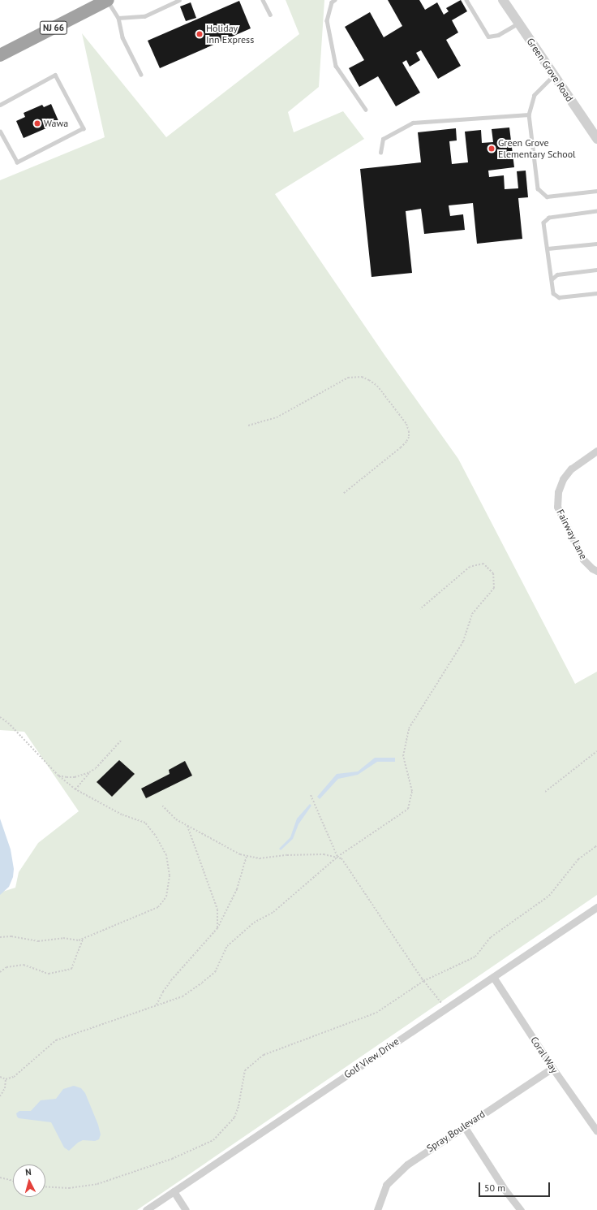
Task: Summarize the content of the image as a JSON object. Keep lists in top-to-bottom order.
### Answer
{
  "streets": {
    "highway": ["NJ 66"],
    "street": [
      "Green Grove Road",
      "Fairway Lane",
      "Coral Way",
      "Golf View Drive",
      "Spray Boulevard"
    ]
  },
  "crossings": [
    ["Coral Way", "Golf View Drive"],
    ["Coral Way", "Spray Boulevard"]
  ],
  "places": ["Holiday Inn Express", "Wawa", "Green Grove Elementary School"],
  "scale_bar": "50 m",
  "north": "top"
}
